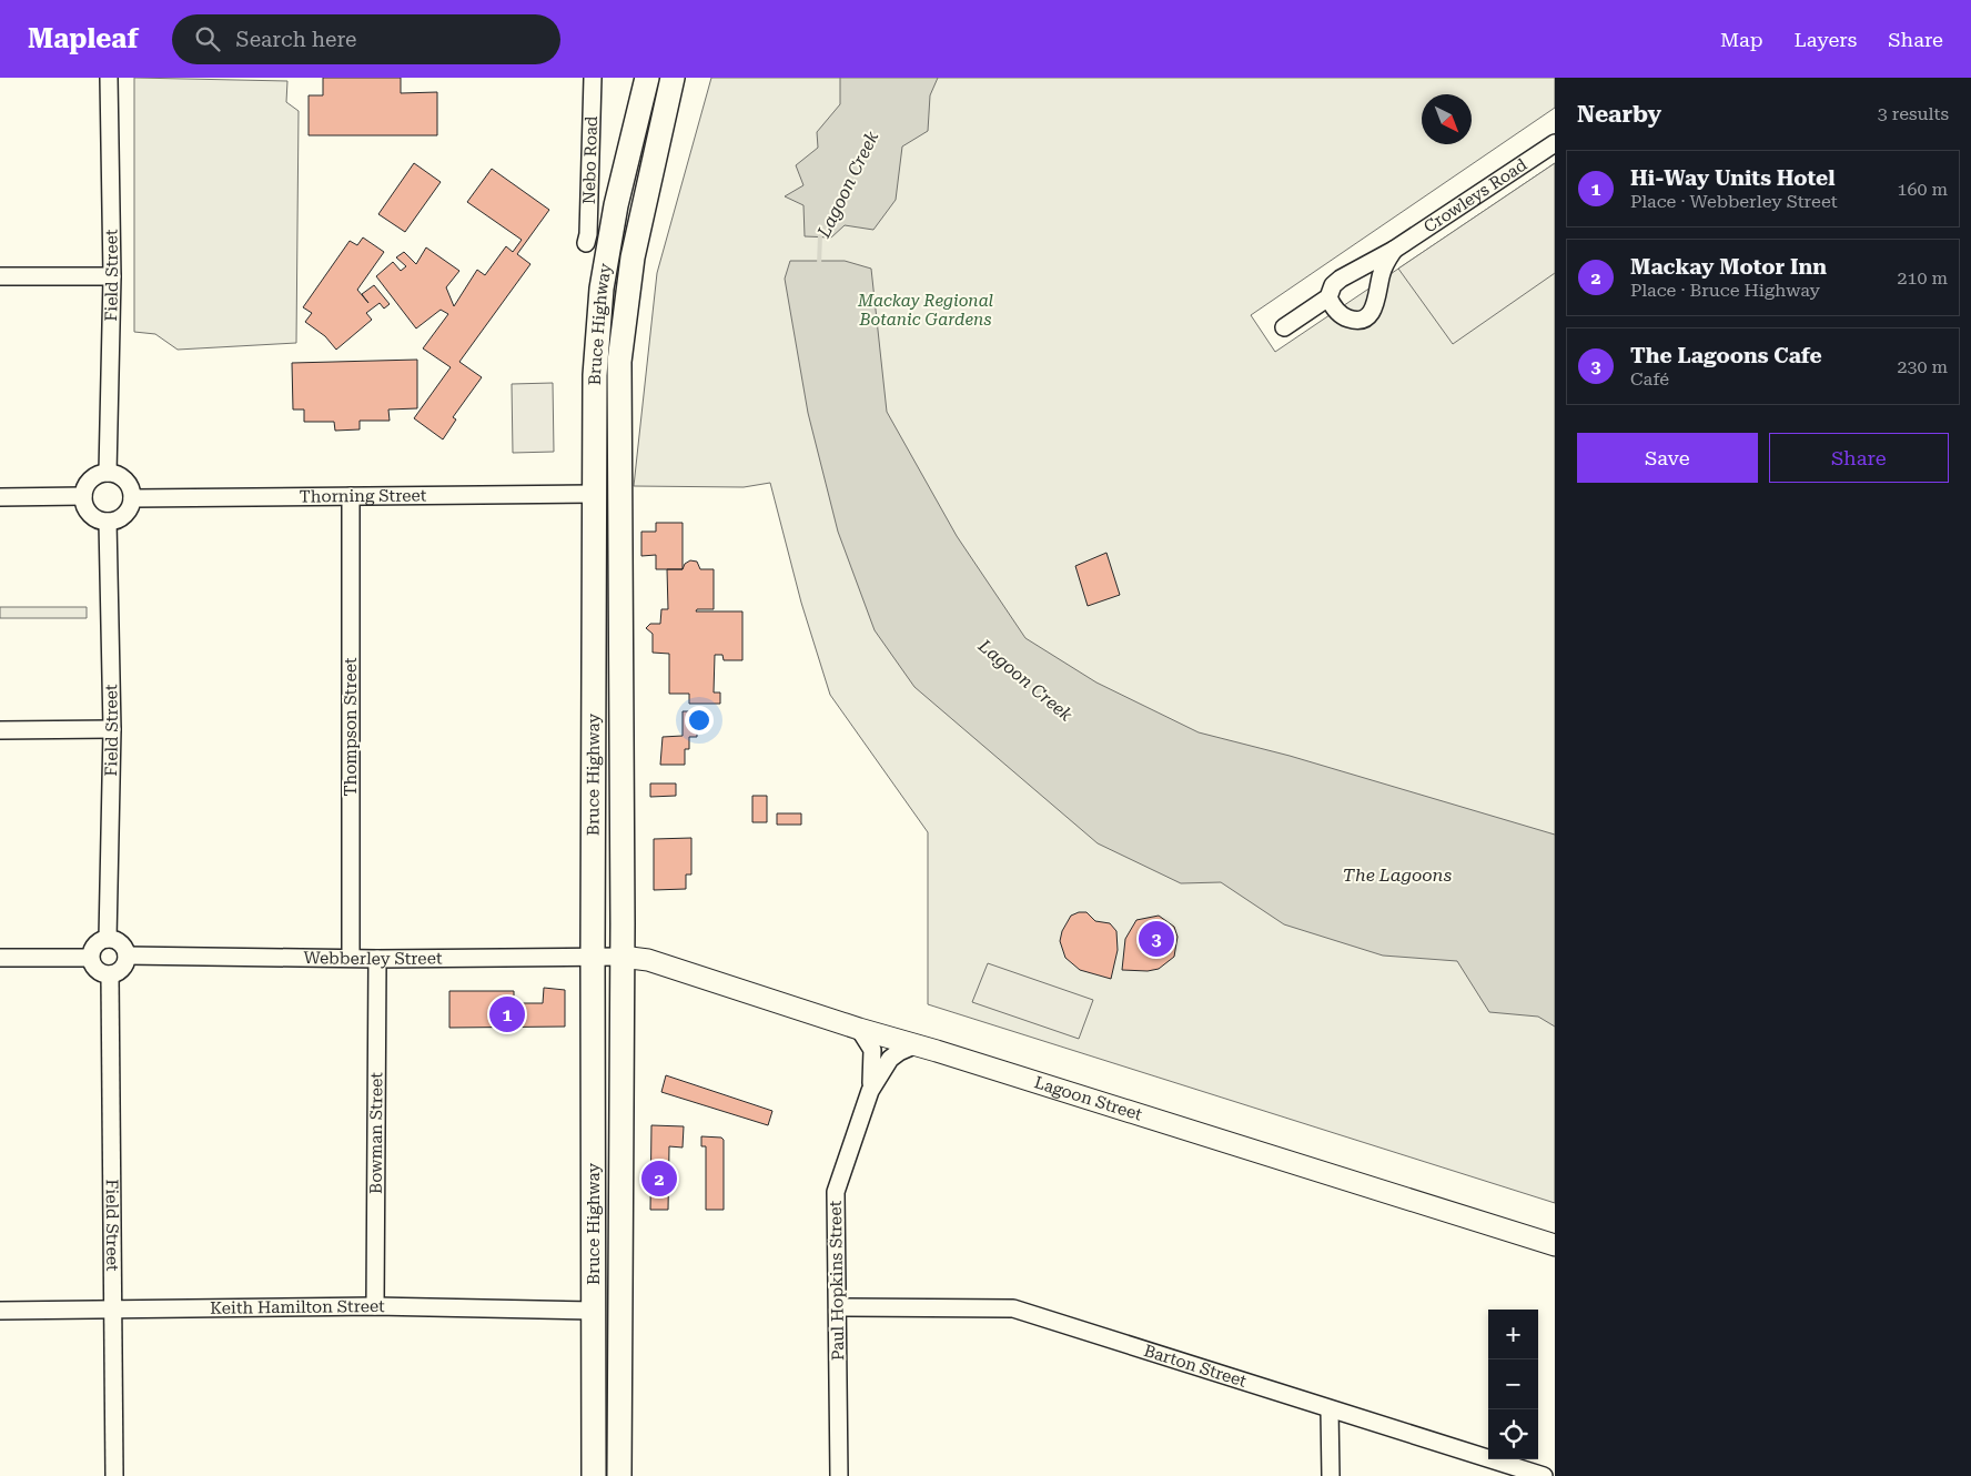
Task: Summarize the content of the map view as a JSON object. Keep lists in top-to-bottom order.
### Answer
{
  "streets": {
    "highway": ["Bruce Highway"],
    "main road": ["Lagoon Street"],
    "street": [
      "Nebo Road",
      "Crowleys Road",
      "Field Street",
      "Thorning Street",
      "Thompson Street",
      "Webberley Street",
      "Bowman Street",
      "Paul Hopkins Street",
      "Keith Hamilton Street",
      "Barton Street"
    ]
  },
  "crossings": [
    ["Field Street", "Thorning Street"],
    ["Field Street", "Webberley Street"],
    ["Field Street", "Keith Hamilton Street"],
    ["Bruce Highway", "Thorning Street"],
    ["Bruce Highway", "Webberley Street"],
    ["Bruce Highway", "Lagoon Street"],
    ["Bruce Highway", "Keith Hamilton Street"],
    ["Thorning Street", "Thompson Street"],
    ["Thompson Street", "Webberley Street"],
    ["Webberley Street", "Lagoon Street"],
    ["Webberley Street", "Bowman Street"],
    ["Lagoon Street", "Paul Hopkins Street"],
    ["Bowman Street", "Keith Hamilton Street"],
    ["Paul Hopkins Street", "Barton Street"]
  ],
  "water": ["Lagoon Creek", "The Lagoons"],
  "parks": ["Mackay Regional Botanic Gardens"],
  "north": "bottom right",
  "page": {
    "header": "Mapleaf",
    "search": "Search here",
    "nav": ["Map", "Layers", "Share"],
    "heading": ["Nearby", "3 results"],
    "list": [
      {
        "mark": "1",
        "name": "Hi-Way Units Hotel",
        "note": "Place · Webberley Street",
        "value": "160 m"
      },
      {
        "mark": "2",
        "name": "Mackay Motor Inn",
        "note": "Place · Bruce Highway",
        "value": "210 m"
      },
      {
        "mark": "3",
        "name": "The Lagoons Cafe",
        "note": "Café",
        "value": "230 m"
      }
    ],
    "buttons": ["Save", "Share"],
    "pins": ["3", "1", "2"],
    "map_buttons": ["+", "−"]
  }
}
